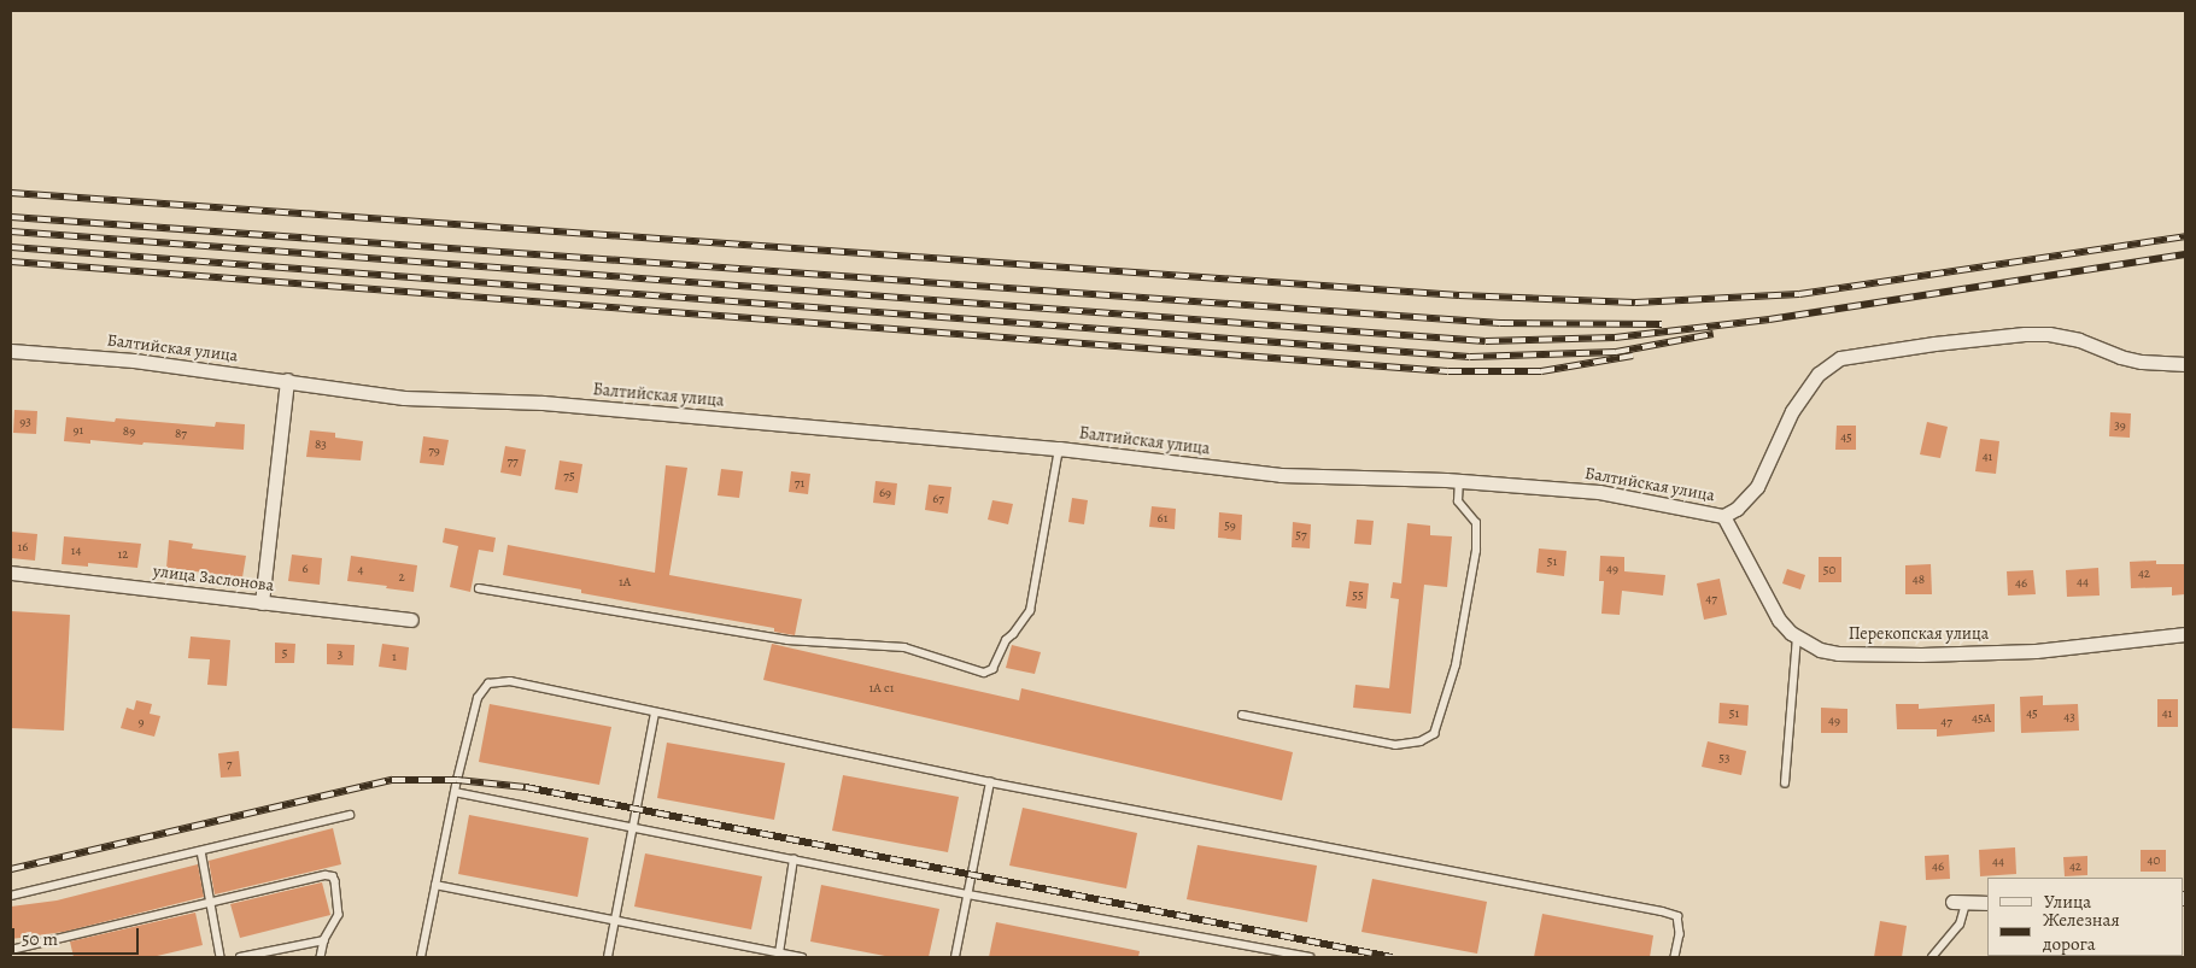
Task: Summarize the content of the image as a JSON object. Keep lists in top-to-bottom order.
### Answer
{
  "streets": {
    "street": ["Балтийская улица", "улица Заслонова", "Перекопская улица"]
  },
  "crossings": [
    ["Балтийская улица", "Перекопская улица"]
  ],
  "house_numbers": [
    "93",
    "39",
    "91",
    "89",
    "87",
    "45",
    "83",
    "79",
    "41",
    "77",
    "75",
    "71",
    "69",
    "67",
    "61",
    "59",
    "57",
    "16",
    "14",
    "12",
    "51",
    "6",
    "49",
    "4",
    "50",
    "42",
    "2",
    "48",
    "1А",
    "44",
    "46",
    "55",
    "47",
    "5",
    "3",
    "1",
    "1А с1",
    "51",
    "45",
    "41",
    "43",
    "45А",
    "49",
    "9",
    "47",
    "53",
    "7",
    "40",
    "44",
    "46",
    "42"
  ],
  "legend": ["Улица", "Железная дорога"],
  "scale_bar": "50 m"
}
